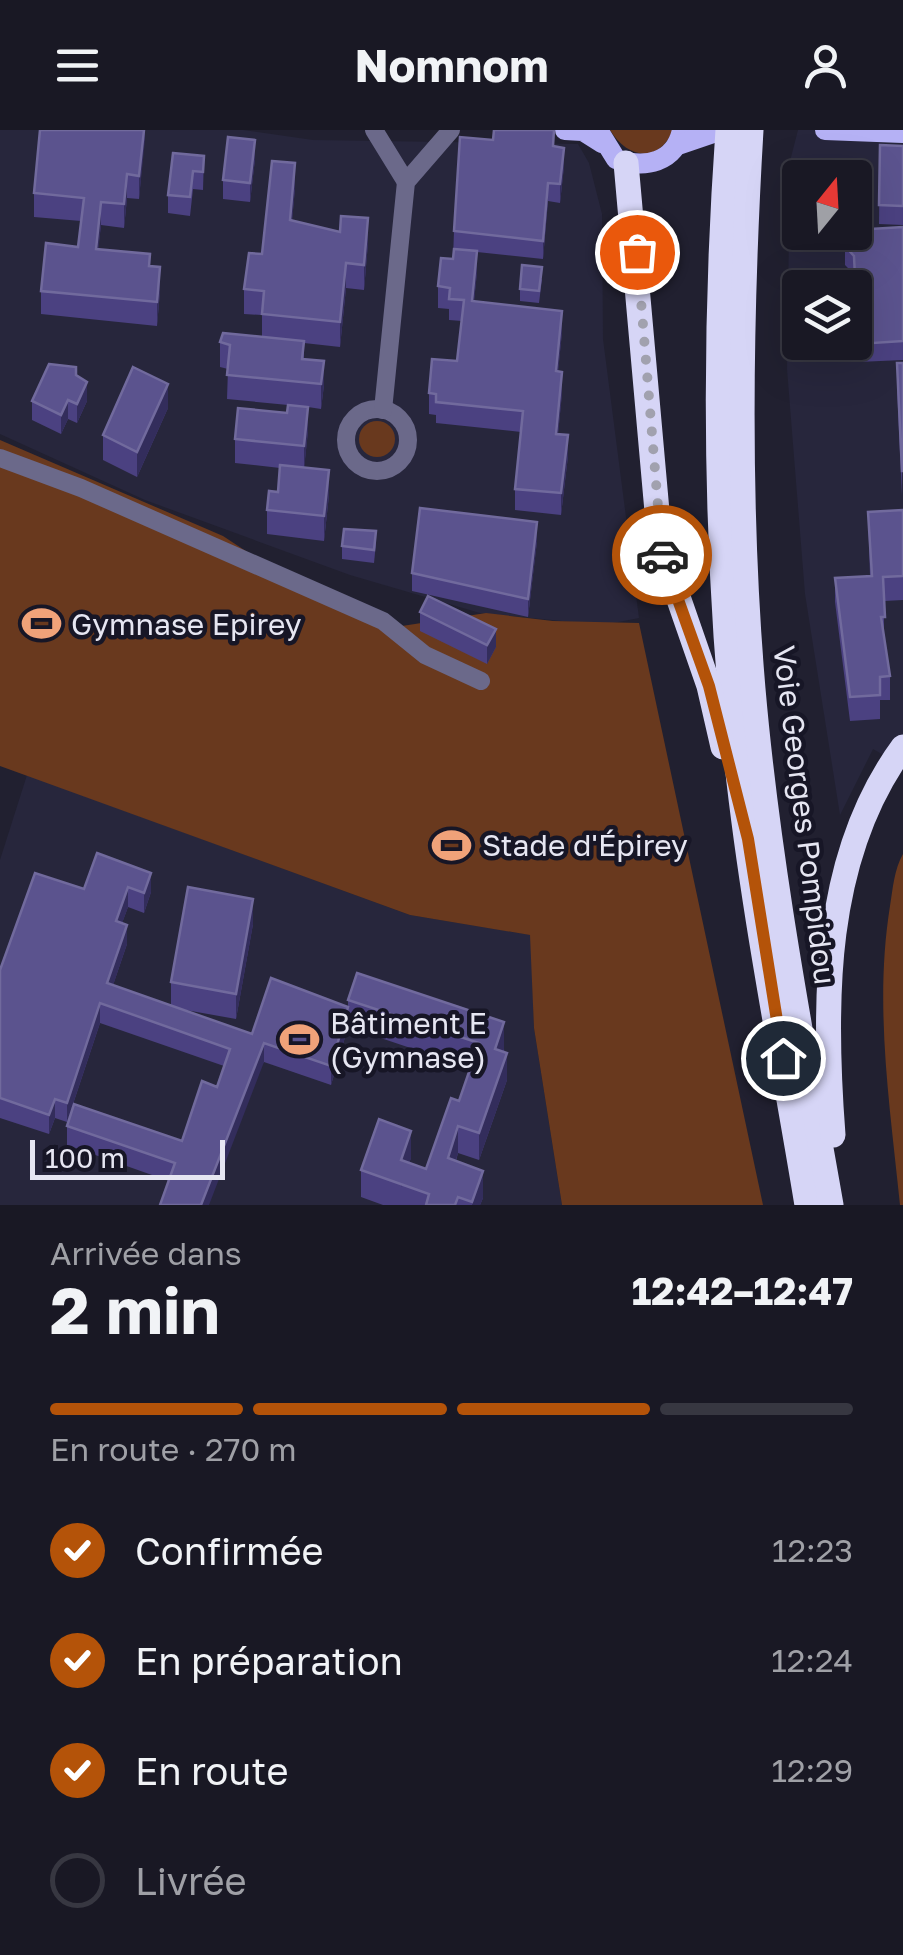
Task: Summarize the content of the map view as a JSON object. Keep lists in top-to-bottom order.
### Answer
{
  "streets": {
    "highway": ["Voie Georges Pompidou"]
  },
  "places": {
    "sports": ["Gymnase Epirey", "Stade d'Épirey", "Bâtiment E (Gymnase)"]
  },
  "scale_bar": "100 m",
  "north": "top",
  "page": {
    "header": "Nomnom",
    "scale": "100 m",
    "heading": ["2 min", "Arrivée dans", "12:42–12:47"],
    "bar": "En route · 270 m",
    "list": [
      ["Confirmée", "12:23"],
      ["En préparation", "12:24"],
      ["En route", "12:29"],
      "Livrée"
    ]
  }
}
